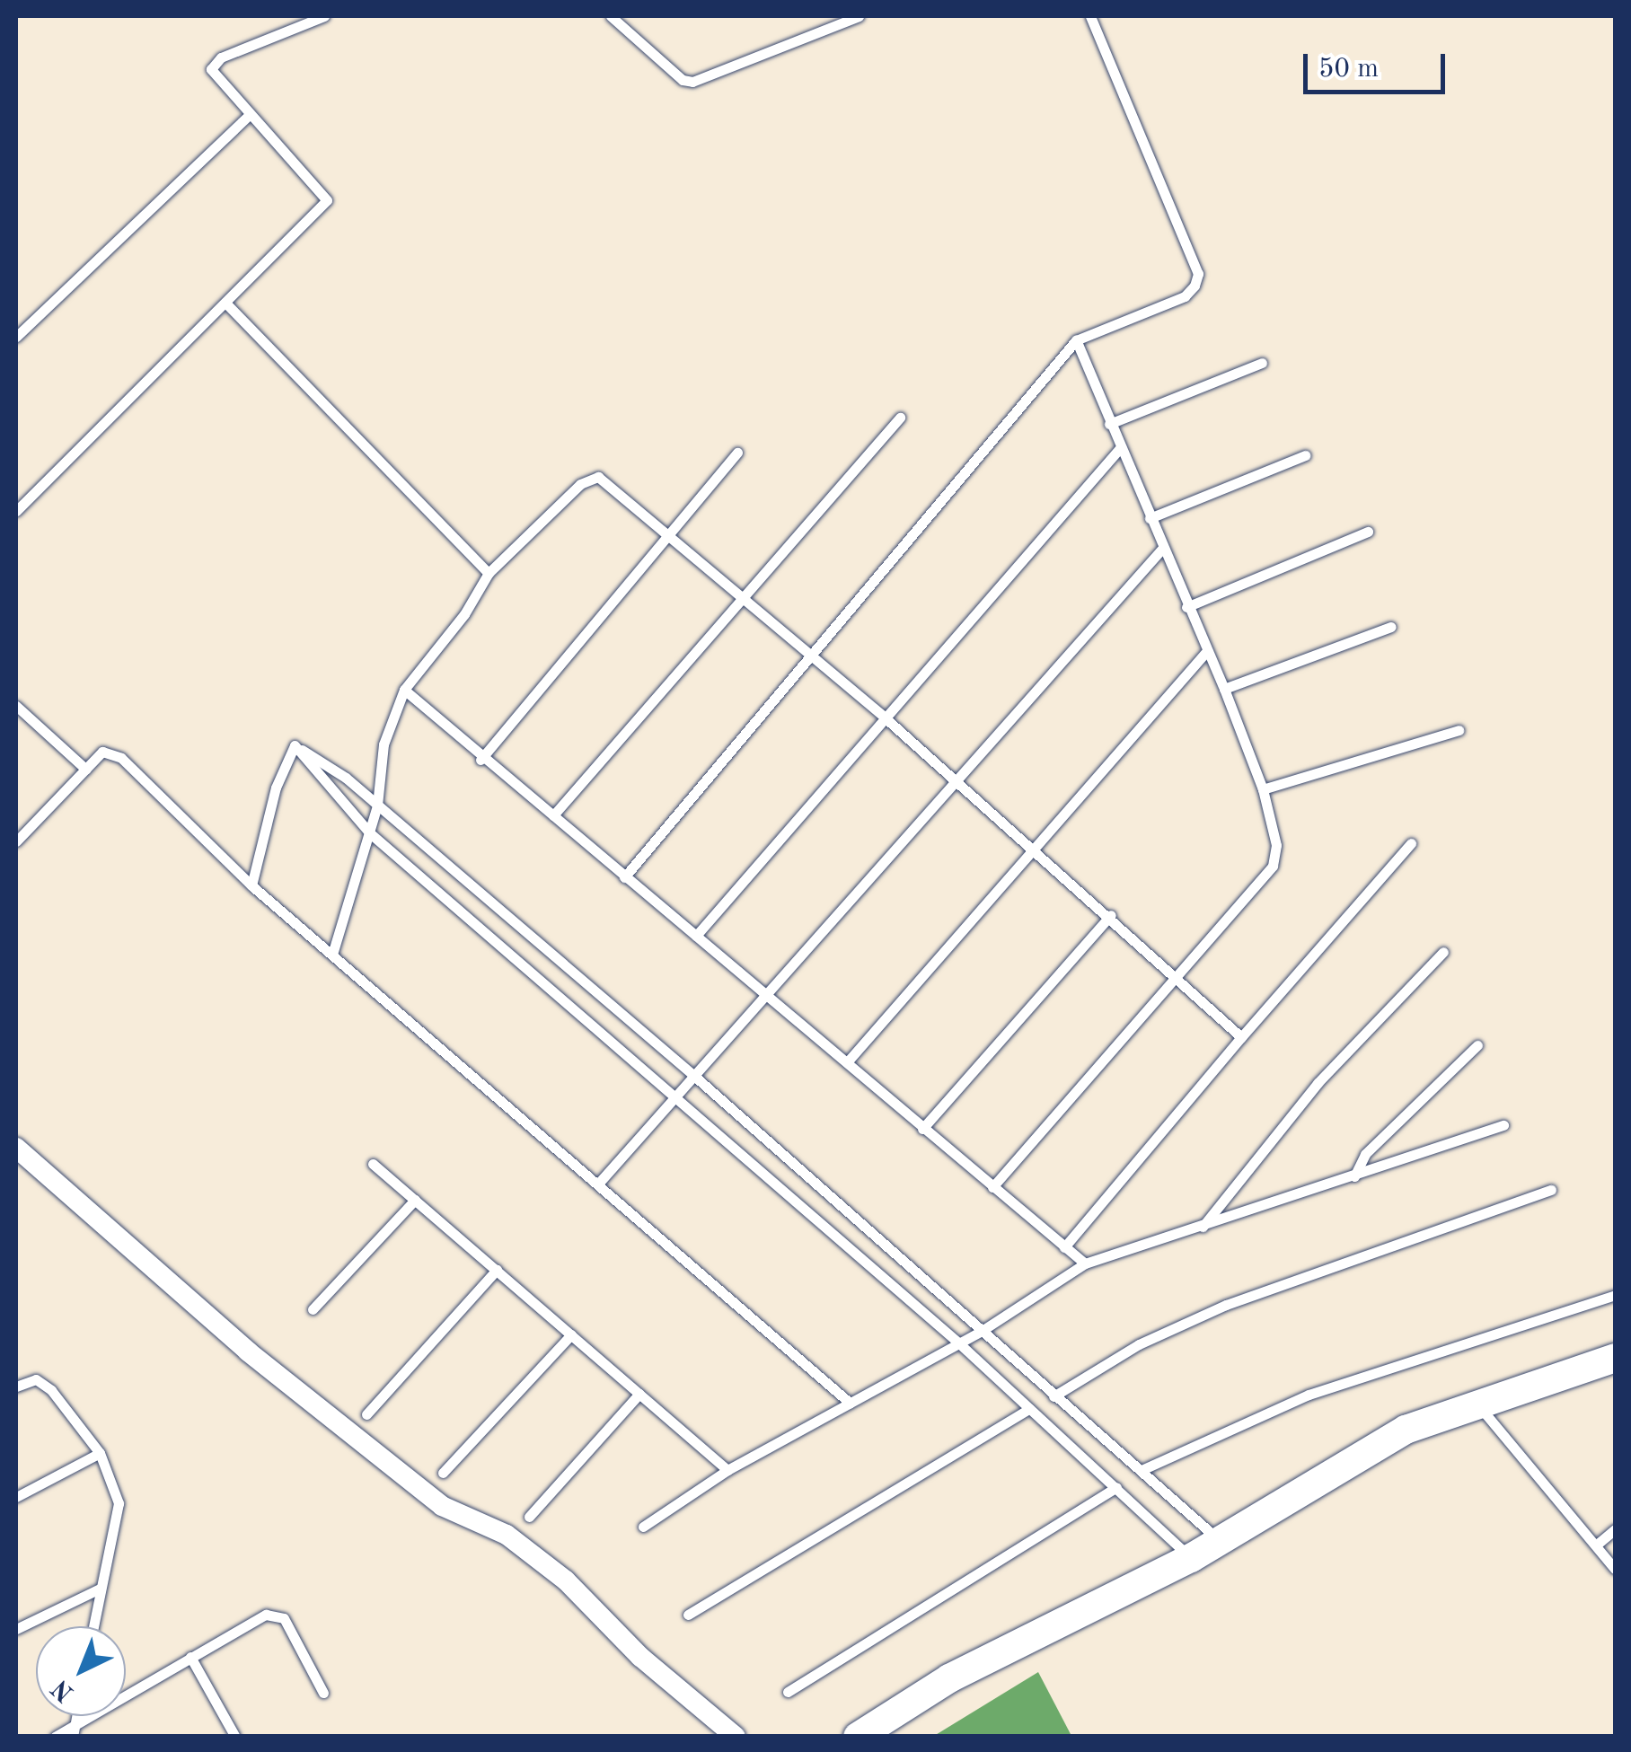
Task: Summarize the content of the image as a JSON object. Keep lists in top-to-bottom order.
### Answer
{
  "scale_bar": "50 m",
  "north": "bottom left"
}
